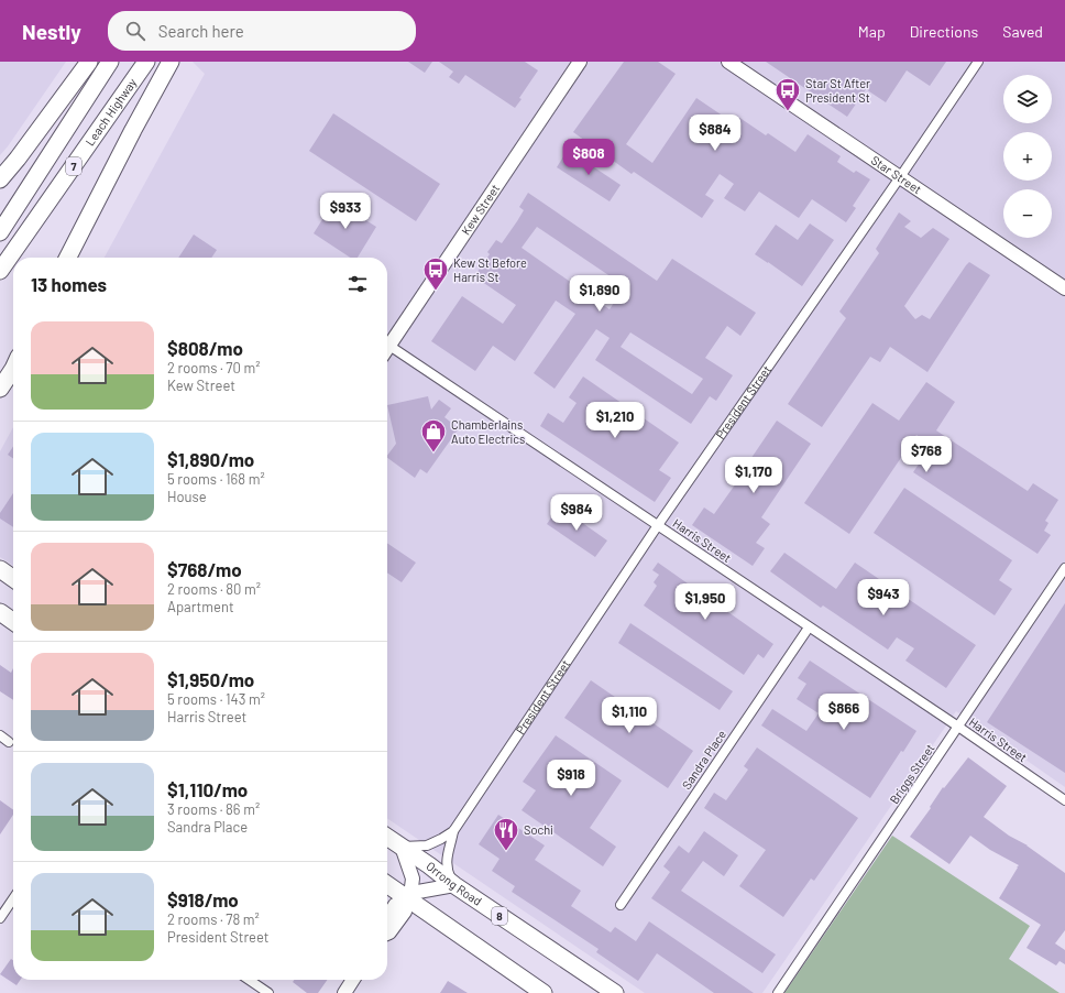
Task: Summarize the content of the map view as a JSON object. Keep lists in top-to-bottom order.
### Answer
{
  "streets": {
    "highway": [
      "Leach Highway",
      "7",
      "Orrong Road",
      "8"
    ],
    "street": [
      "Star Street",
      "Kew Street",
      "President Street",
      "Harris Street",
      "Sandra Place",
      "Briggs Street"
    ]
  },
  "crossings": [
    ["Star Street", "President Street"],
    ["President Street", "Harris Street"],
    ["President Street", "Orrong Road"],
    ["Harris Street", "Sandra Place"],
    ["Harris Street", "Briggs Street"]
  ],
  "places": {
    "bus stop": ["Star St After President St", "Kew St Before Harris St"],
    "shop": ["Chamberlains Auto Electrics"],
    "restaurant": ["Sochi"]
  },
  "page": {
    "header": "Nestly",
    "search": "Search here",
    "nav": ["Map", "Directions", "Saved"],
    "map_buttons": ["+", "−"],
    "price": [
      "$884",
      "$808",
      "$933",
      "$1,890",
      "$1,210",
      "$768",
      "$1,170",
      "$984",
      "$943",
      "$1,950",
      "$866",
      "$1,110",
      "$918"
    ],
    "heading": "13 homes",
    "list": [
      {
        "name": "$808/mo",
        "note": "2 rooms · 70 m² · Kew Street"
      },
      {
        "name": "$1,890/mo",
        "note": "5 rooms · 168 m² · House"
      },
      {
        "name": "$768/mo",
        "note": "2 rooms · 80 m² · Apartment"
      },
      {
        "name": "$1,950/mo",
        "note": "5 rooms · 143 m² · Harris Street"
      },
      {
        "name": "$1,110/mo",
        "note": "3 rooms · 86 m² · Sandra Place"
      },
      {
        "name": "$918/mo",
        "note": "2 rooms · 78 m² · President Street"
      }
    ]
  }
}
